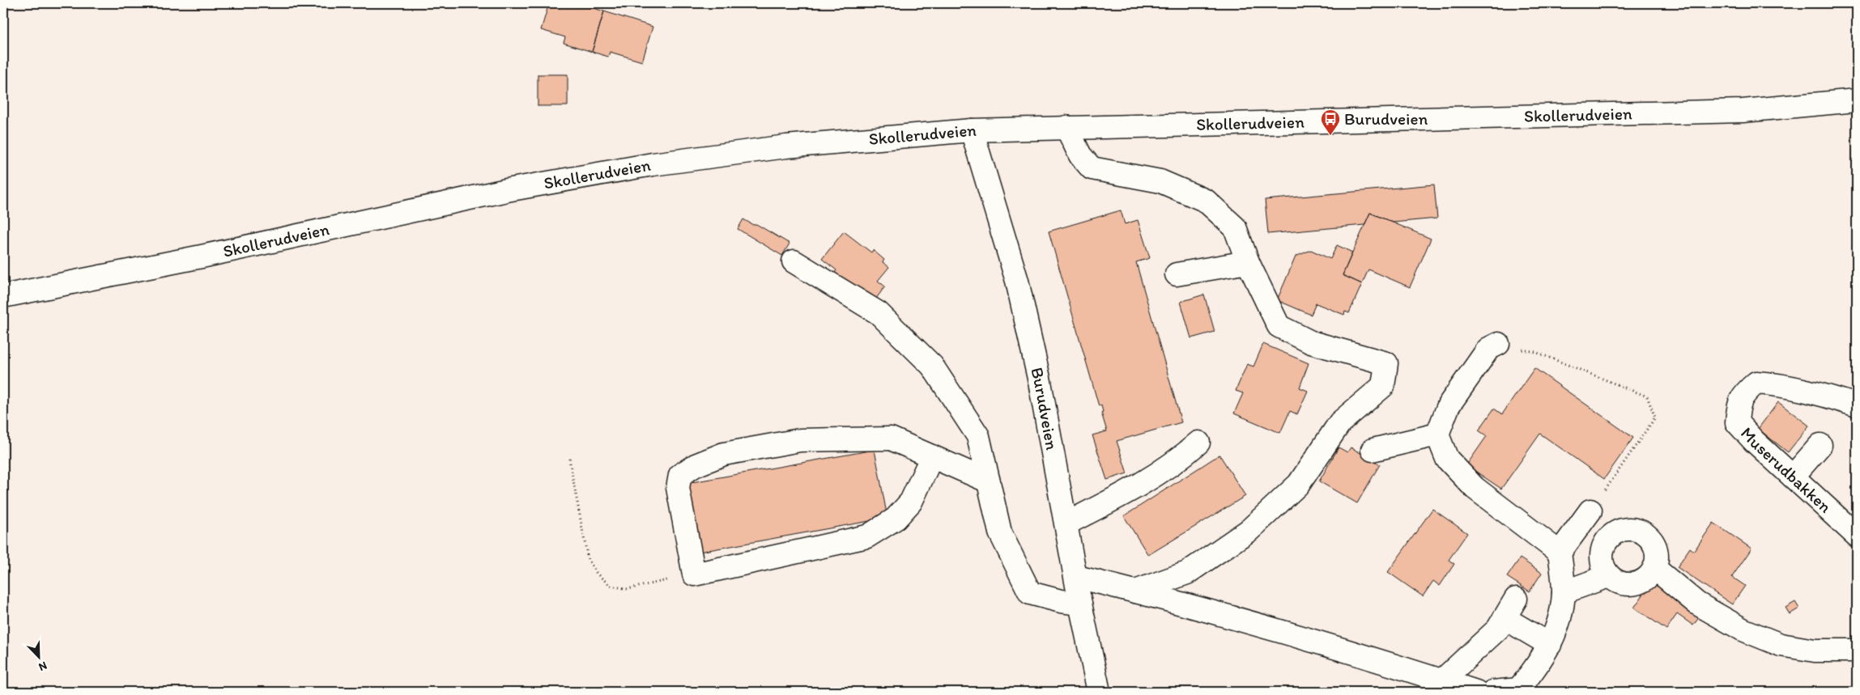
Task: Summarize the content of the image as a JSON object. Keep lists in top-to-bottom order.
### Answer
{
  "streets": {
    "street": ["Skollerudveien", "Burudveien", "Muserudbakken"]
  },
  "crossings": [
    ["Skollerudveien", "Burudveien"]
  ],
  "places": {
    "bus stop": ["Burudveien"]
  },
  "north": "bottom right"
}
